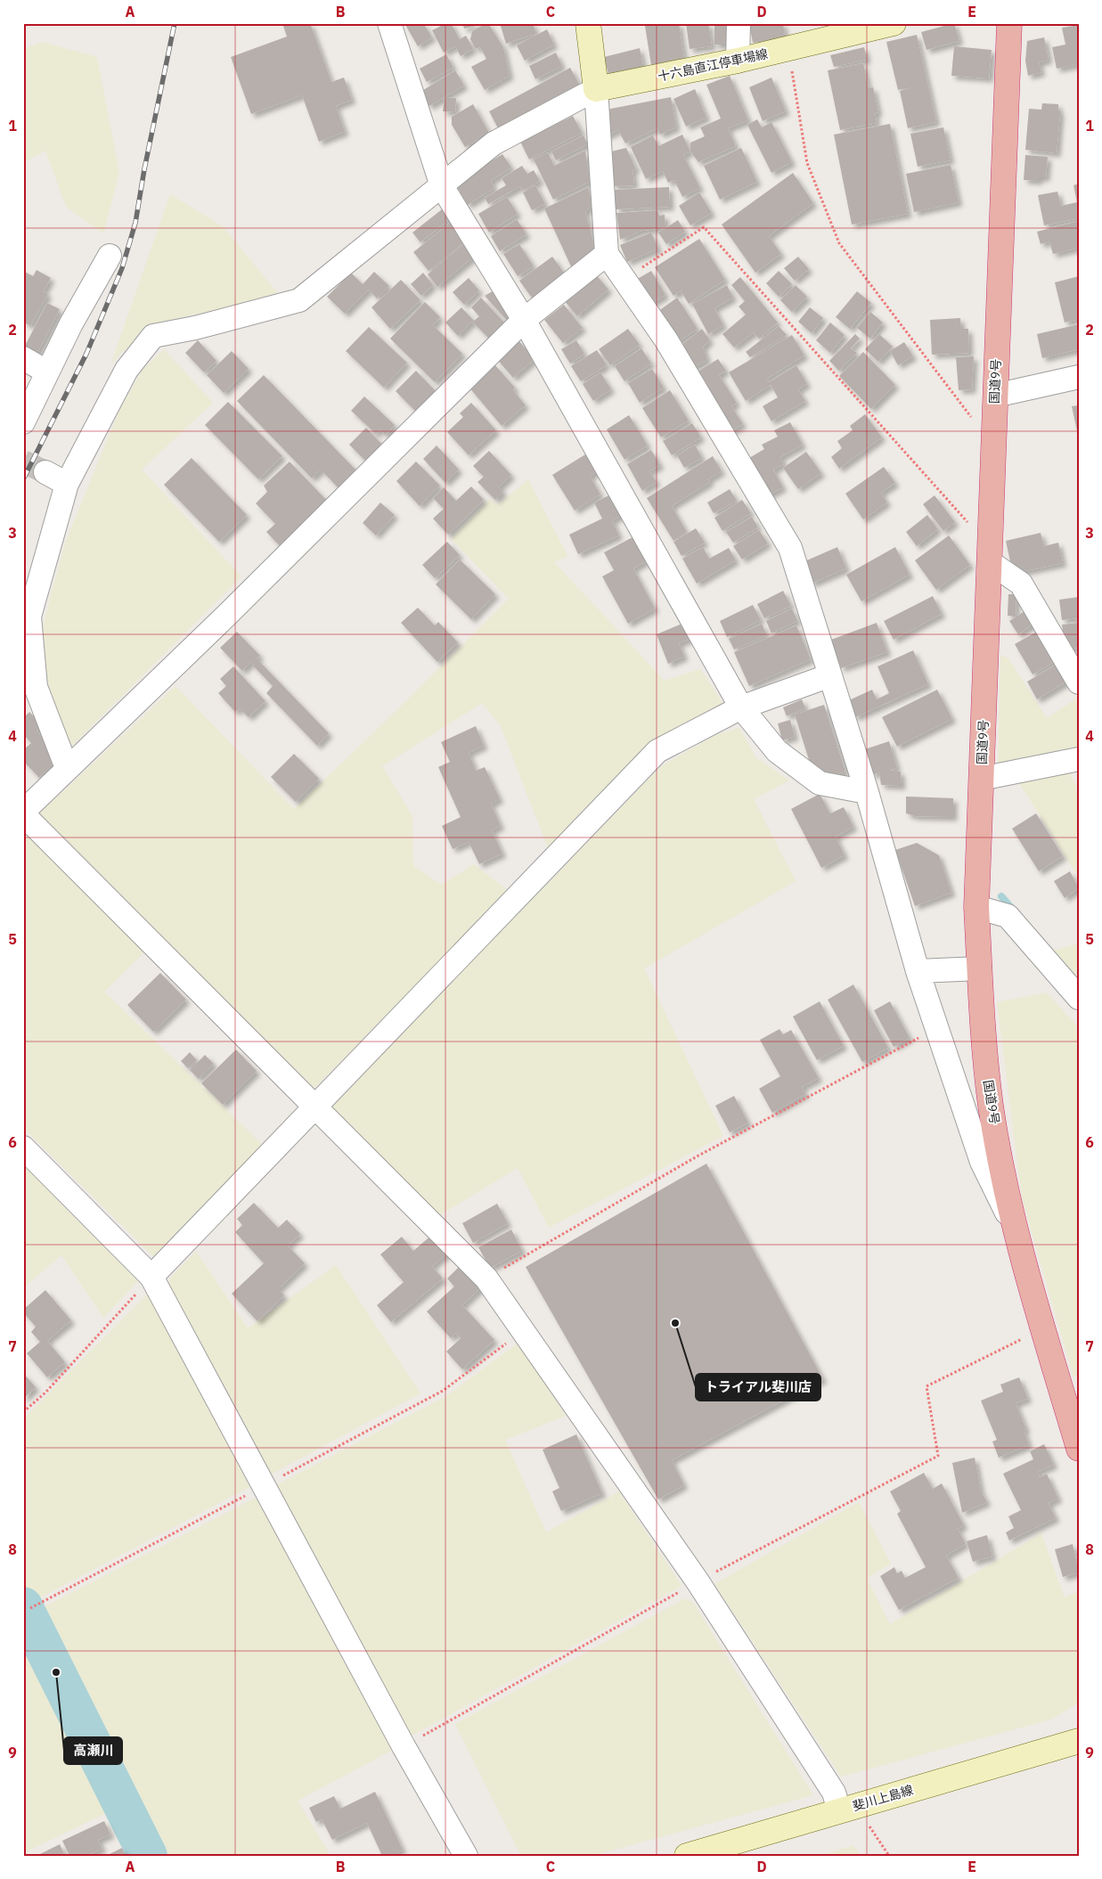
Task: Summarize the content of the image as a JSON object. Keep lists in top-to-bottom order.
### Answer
{
  "streets": {
    "highway": ["国道9号"],
    "main road": ["十六島直江停車場線", "斐川上島線"]
  },
  "places": ["トライアル斐川店", "高瀬川"],
  "grid": {
    "columns": [
      "A",
      "B",
      "C",
      "D",
      "E"
    ],
    "rows": [
      "1",
      "2",
      "3",
      "4",
      "5",
      "6",
      "7",
      "8",
      "9"
    ]
  }
}
